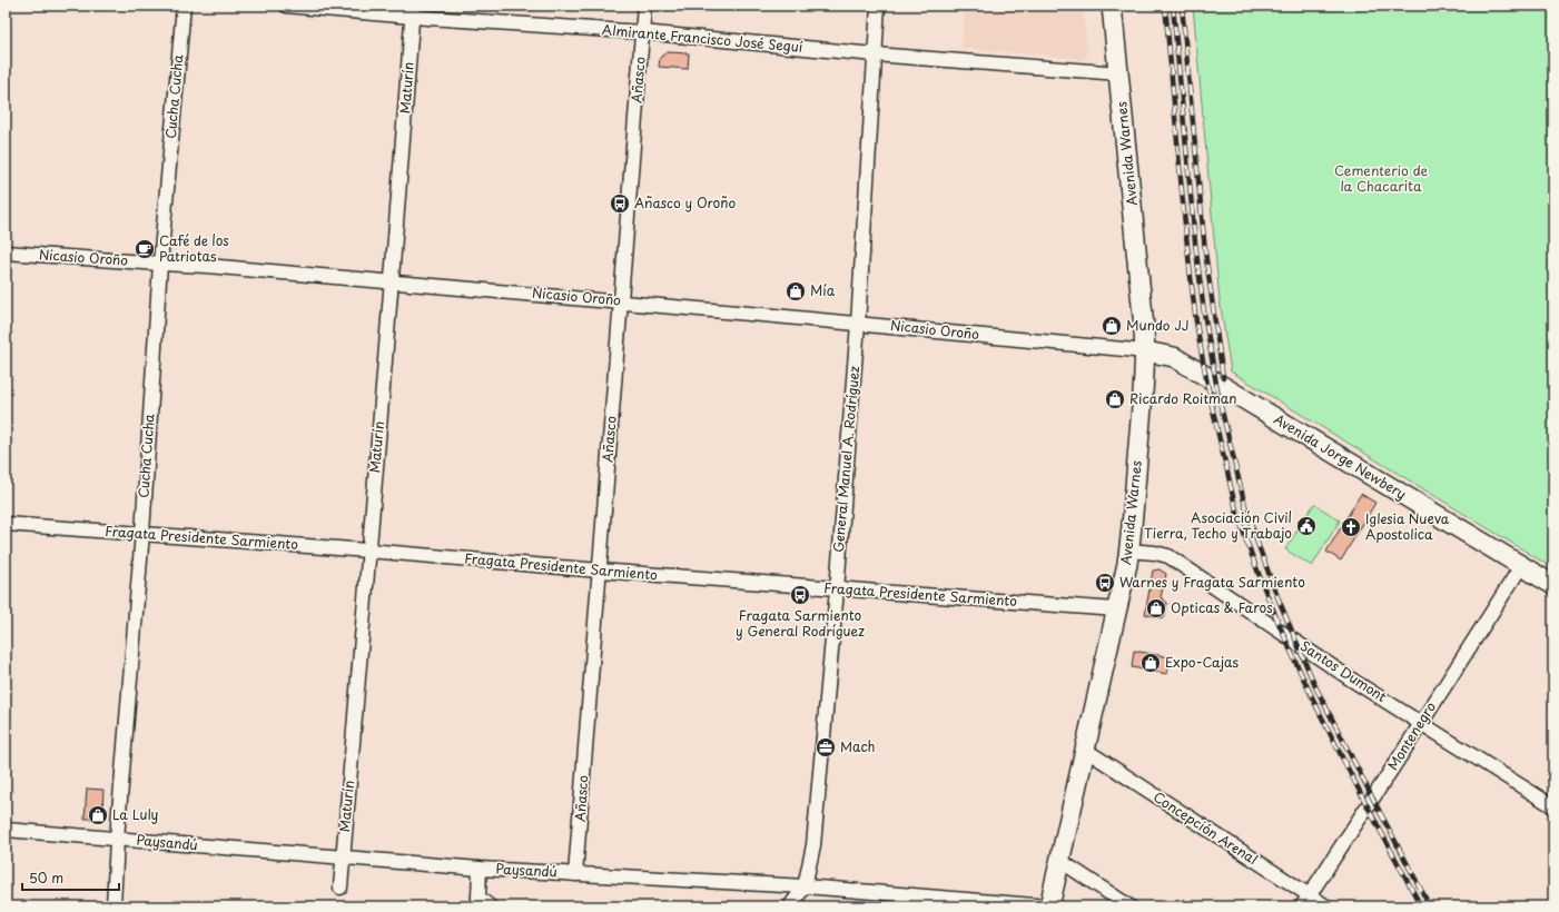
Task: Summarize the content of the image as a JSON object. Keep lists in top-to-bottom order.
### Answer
{
  "streets": {
    "main road": ["Avenida Warnes", "Avenida Jorge Newbery"],
    "street": [
      "Almirante Francisco José Seguí",
      "Añasco",
      "Maturín",
      "Cucha Cucha",
      "Nicasio Oroño",
      "General Manuel A. Rodríguez",
      "Fragata Presidente Sarmiento",
      "Santos Dumont",
      "Montenegro",
      "Concepción Arenal",
      "Paysandú"
    ]
  },
  "crossings": [
    ["Almirante Francisco José Seguí", "Añasco"],
    ["Almirante Francisco José Seguí", "Maturín"],
    ["Almirante Francisco José Seguí", "Avenida Warnes"],
    ["Almirante Francisco José Seguí", "General Manuel A. Rodríguez"],
    ["Añasco", "Nicasio Oroño"],
    ["Añasco", "Fragata Presidente Sarmiento"],
    ["Añasco", "Paysandú"],
    ["Maturín", "Nicasio Oroño"],
    ["Maturín", "Fragata Presidente Sarmiento"],
    ["Maturín", "Paysandú"],
    ["Cucha Cucha", "Nicasio Oroño"],
    ["Cucha Cucha", "Fragata Presidente Sarmiento"],
    ["Cucha Cucha", "Paysandú"],
    ["Avenida Warnes", "Nicasio Oroño"],
    ["Avenida Warnes", "Avenida Jorge Newbery"],
    ["Avenida Warnes", "Fragata Presidente Sarmiento"],
    ["Avenida Warnes", "Santos Dumont"],
    ["Avenida Warnes", "Concepción Arenal"],
    ["Avenida Warnes", "Paysandú"],
    ["Nicasio Oroño", "Avenida Jorge Newbery"],
    ["Nicasio Oroño", "General Manuel A. Rodríguez"],
    ["Avenida Jorge Newbery", "Montenegro"],
    ["General Manuel A. Rodríguez", "Fragata Presidente Sarmiento"],
    ["General Manuel A. Rodríguez", "Paysandú"],
    ["Santos Dumont", "Montenegro"],
    ["Montenegro", "Concepción Arenal"]
  ],
  "parks": ["Cementerio de la Chacarita"],
  "places": {
    "bus stop": ["Añasco y Oroño", "Warnes y Fragata Sarmiento", "Fragata Sarmiento y General Rodríguez"],
    "cafe": ["Café de los Patriotas"],
    "shop": [
      "Mía",
      "Mundo JJ",
      "Ricardo Roitman",
      "Opticas & Faros",
      "Expo-Cajas",
      "La Luly"
    ],
    "public building": ["Asociación Civil Tierra, Techo y Trabajo"],
    "church": ["Iglesia Nueva Apostolica"],
    "office": ["Mach"]
  },
  "scale_bar": "50 m"
}
